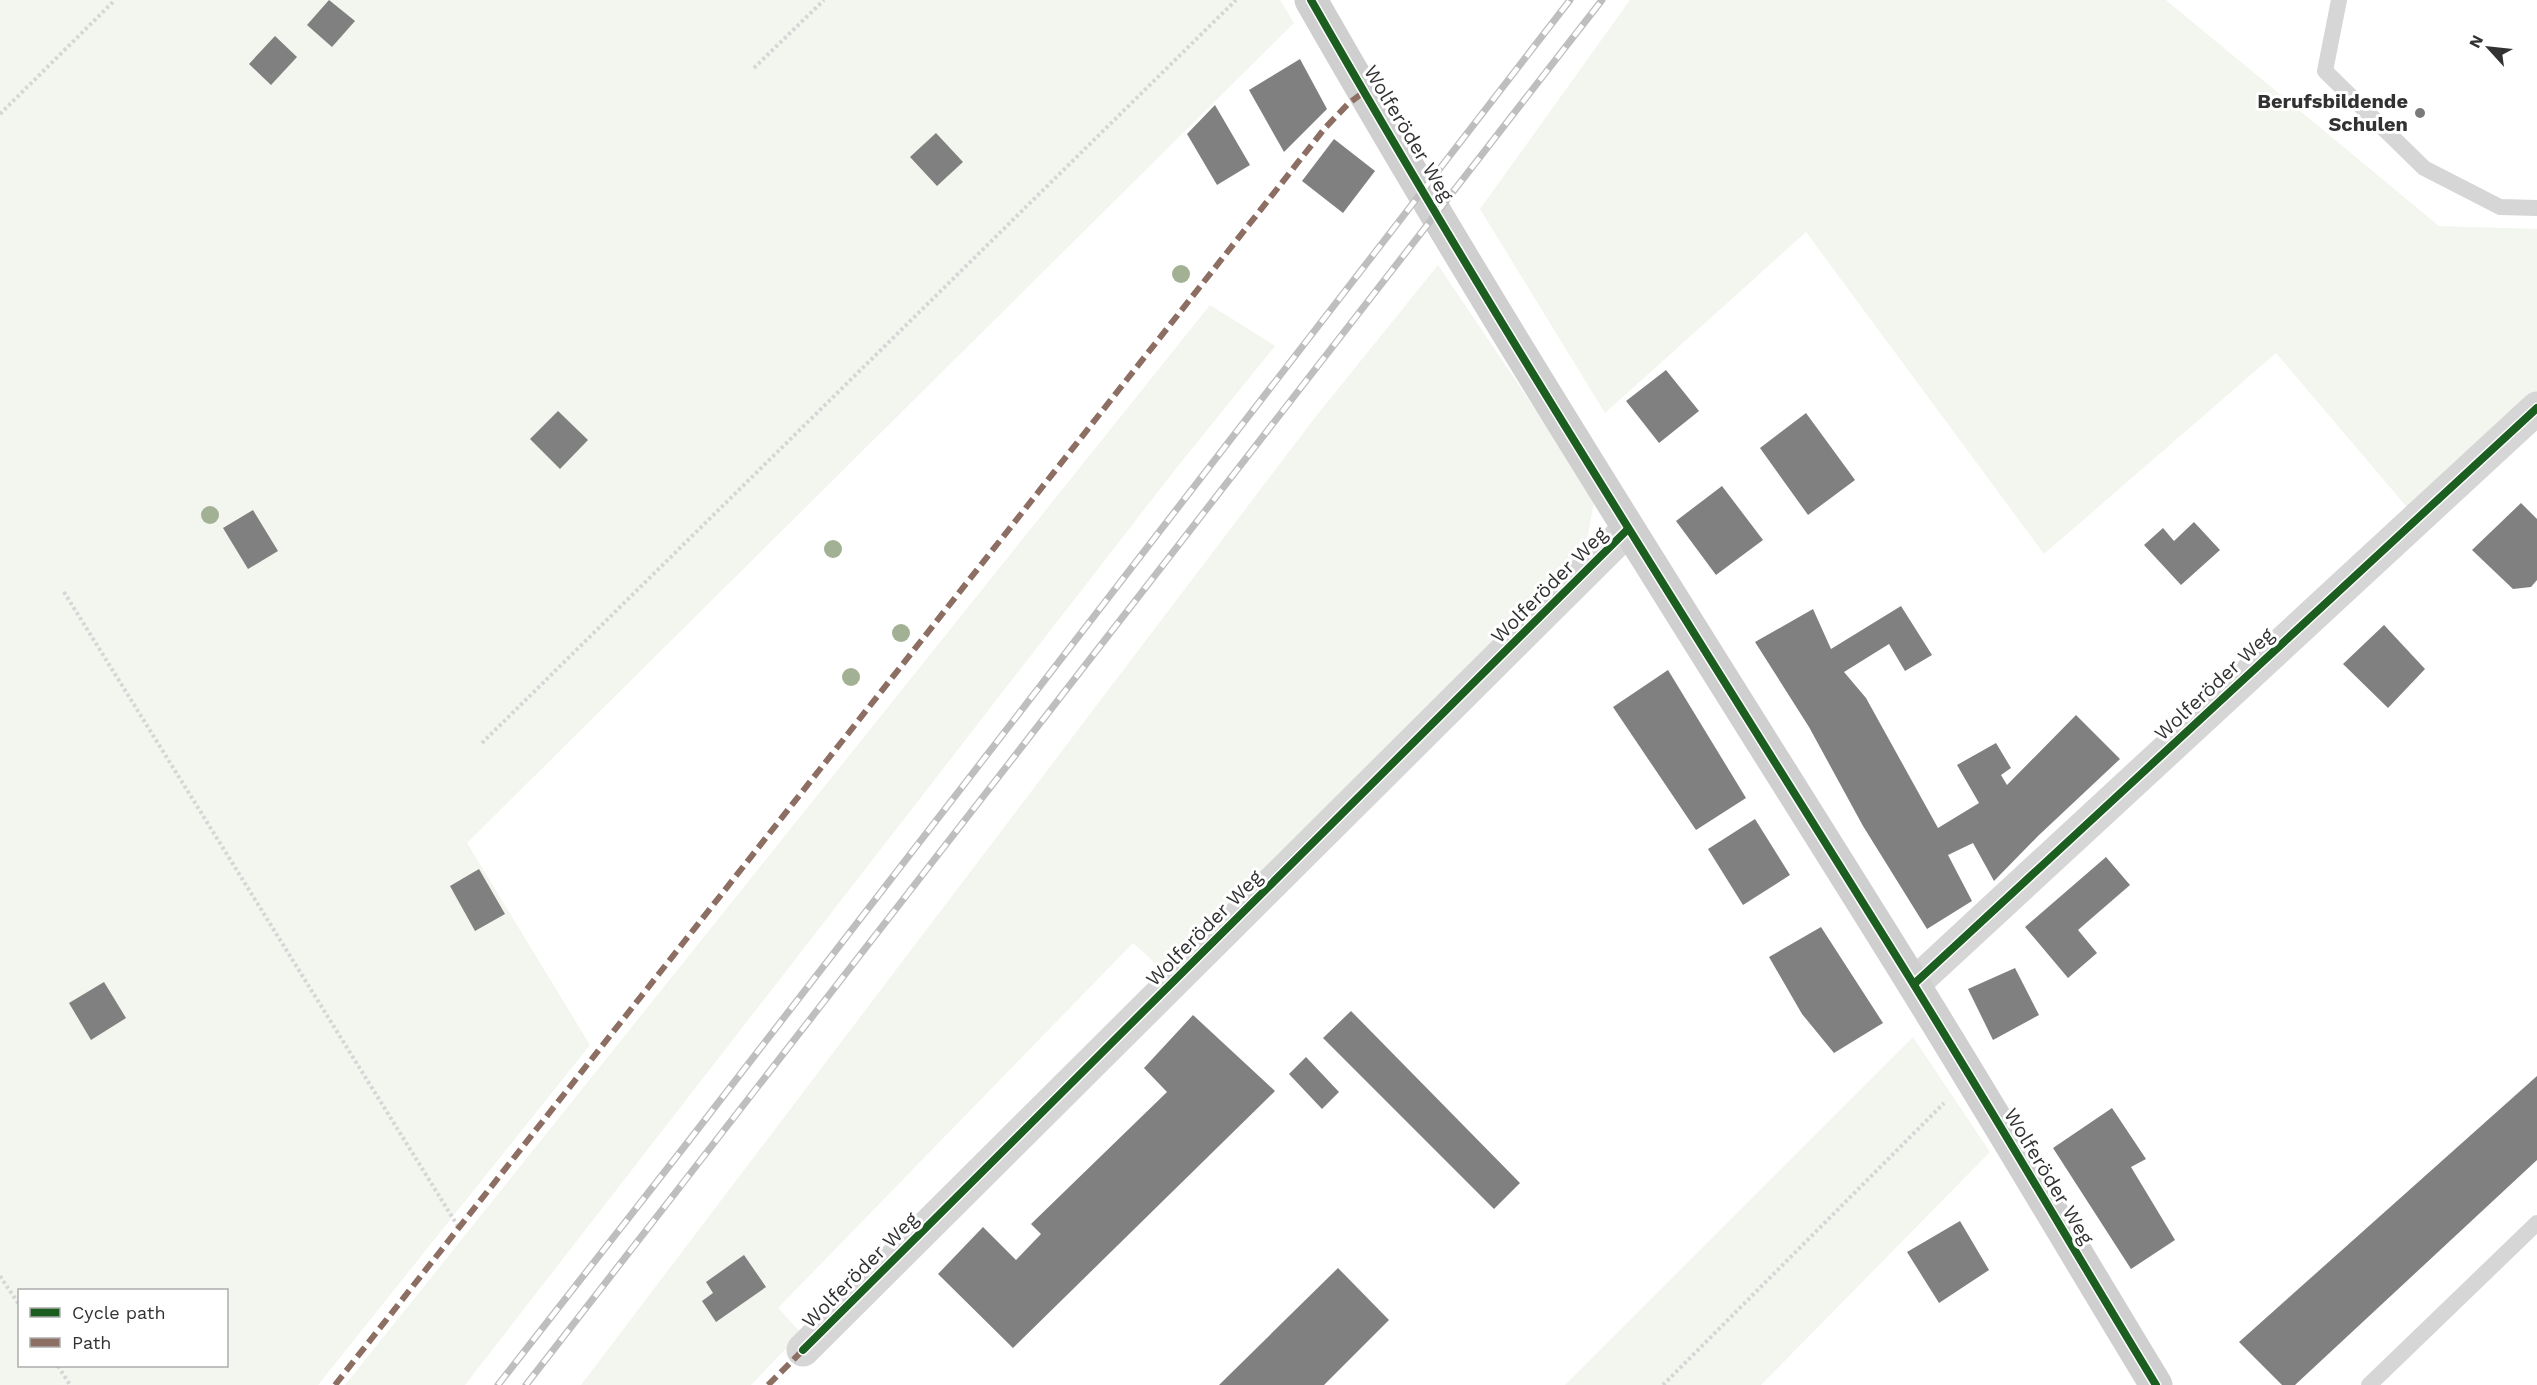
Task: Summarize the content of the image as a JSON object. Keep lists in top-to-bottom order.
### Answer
{
  "streets": {
    "main road": ["Wolferöder Weg"]
  },
  "places": ["Berufsbildende Schulen"],
  "legend": ["Cycle path", "Path"],
  "north": "top left"
}
